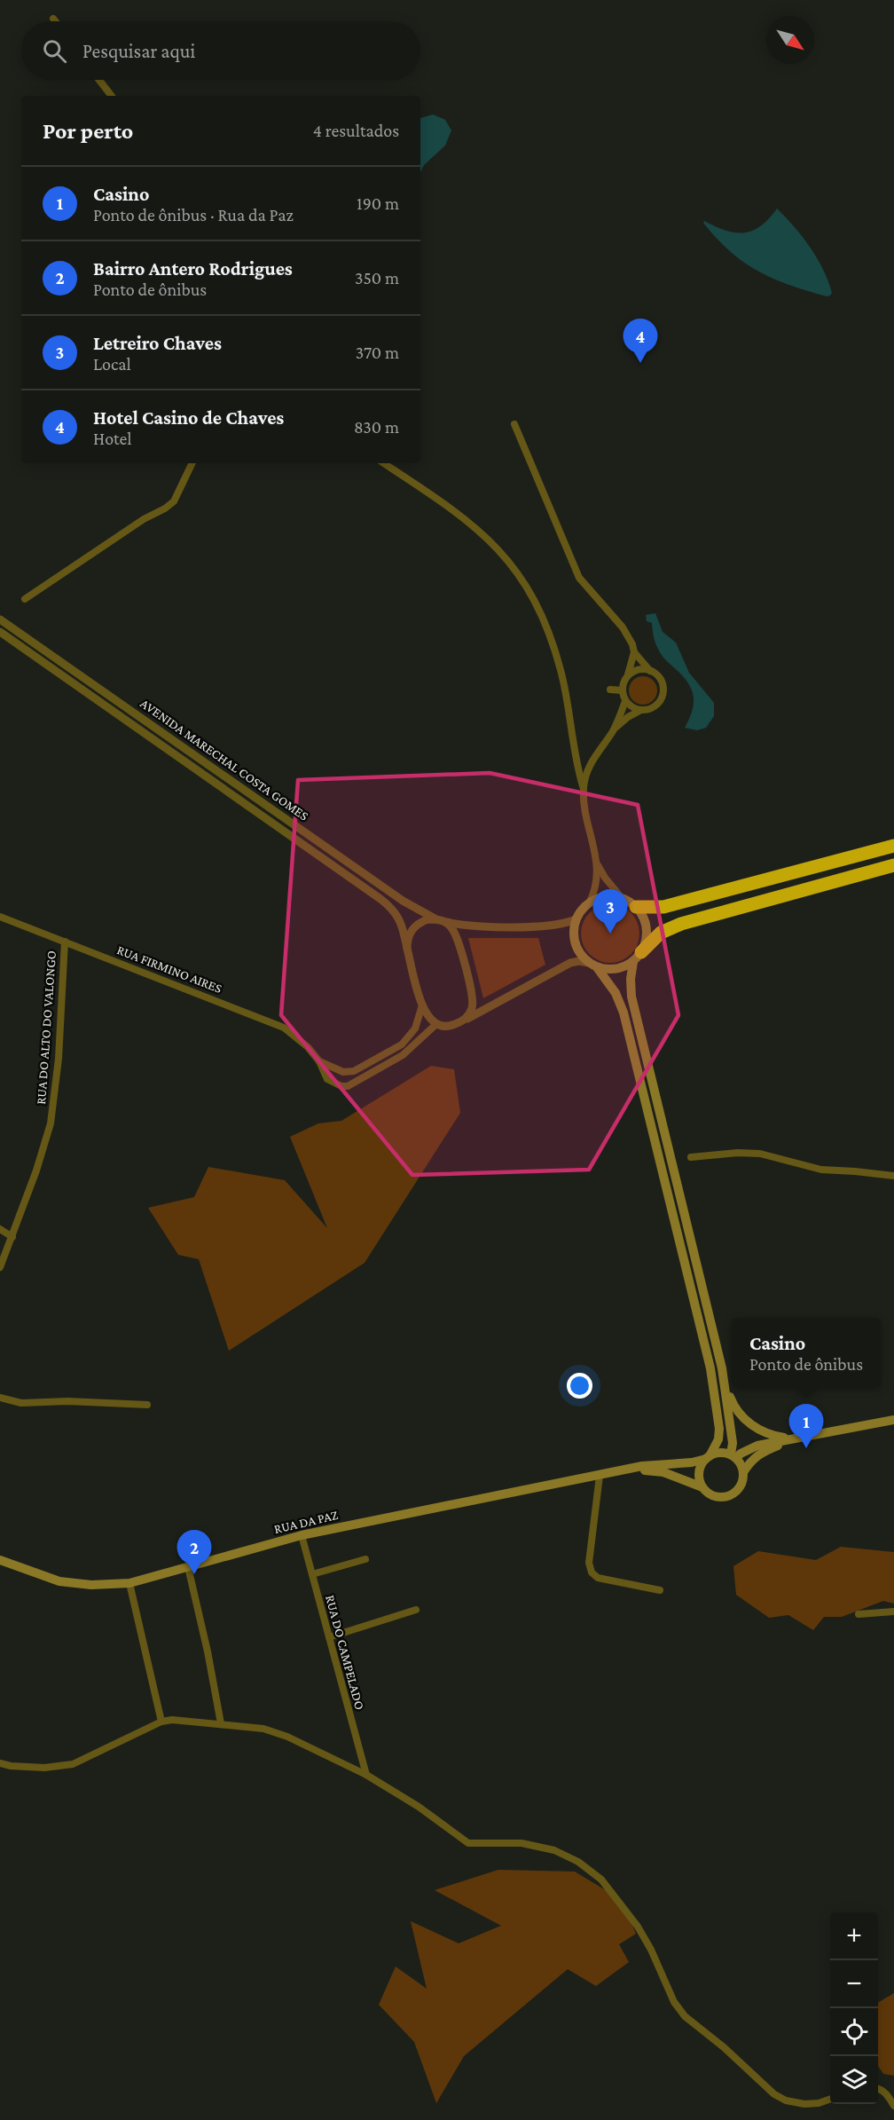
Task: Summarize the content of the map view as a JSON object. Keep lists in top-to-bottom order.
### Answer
{
  "streets": {
    "main road": ["RUA DA PAZ"],
    "street": [
      "AVENIDA MARECHAL COSTA GOMES",
      "RUA FIRMINO AIRES",
      "RUA DO ALTO DO VALONGO",
      "RUA DO CAMPELADO"
    ]
  },
  "crossings": [
    ["RUA FIRMINO AIRES", "RUA DO ALTO DO VALONGO"],
    ["RUA DA PAZ", "RUA DO CAMPELADO"]
  ],
  "north": "bottom right",
  "page": {
    "search": "Pesquisar aqui",
    "heading": ["Por perto", "4 resultados"],
    "list": [
      {
        "mark": "1",
        "name": "Casino",
        "note": "Ponto de ônibus · Rua da Paz",
        "value": "190 m"
      },
      {
        "mark": "2",
        "name": "Bairro Antero Rodrigues",
        "note": "Ponto de ônibus",
        "value": "350 m"
      },
      {
        "mark": "3",
        "name": "Letreiro Chaves",
        "note": "Local",
        "value": "370 m"
      },
      {
        "mark": "4",
        "name": "Hotel Casino de Chaves",
        "note": "Hotel",
        "value": "830 m"
      }
    ],
    "pins": [
      "4",
      "3",
      "1",
      "2"
    ],
    "popup": ["Casino", "Ponto de ônibus"],
    "map_buttons": ["+", "−"]
  }
}
